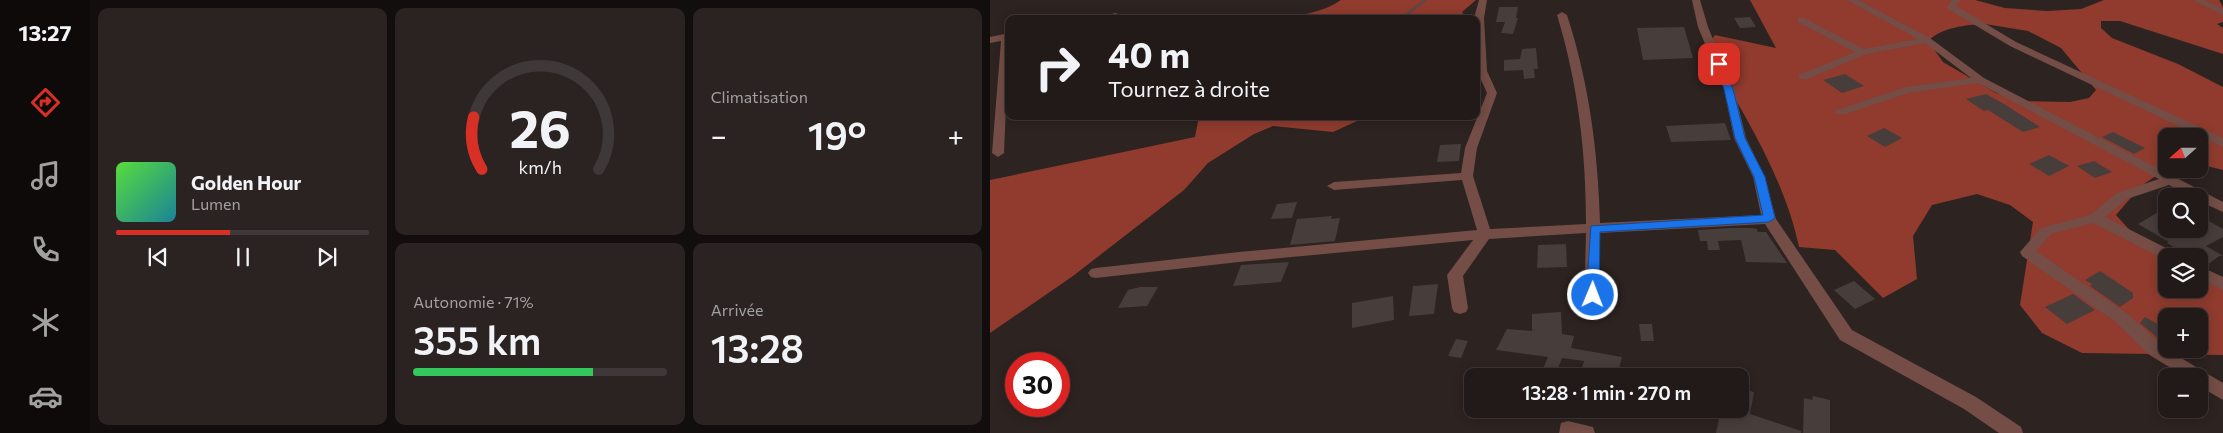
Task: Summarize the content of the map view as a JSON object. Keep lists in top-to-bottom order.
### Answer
{
  "north": "left",
  "page": {
    "tabs": "13:27",
    "tile": [
      "Climatisation",
      ["Autonomie · 71%", "355 km"],
      ["Arrivée", "13:28"]
    ],
    "turn": ["40 m", "Tournez à droite"],
    "heat": ["−", "19°", "+"],
    "map_buttons": ["+", "−"],
    "song": ["Golden Hour", "Lumen"],
    "limit": "30",
    "trip": "13:28 · 1 min · 270 m",
    "gauge": ["26", "km/h"]
  }
}
